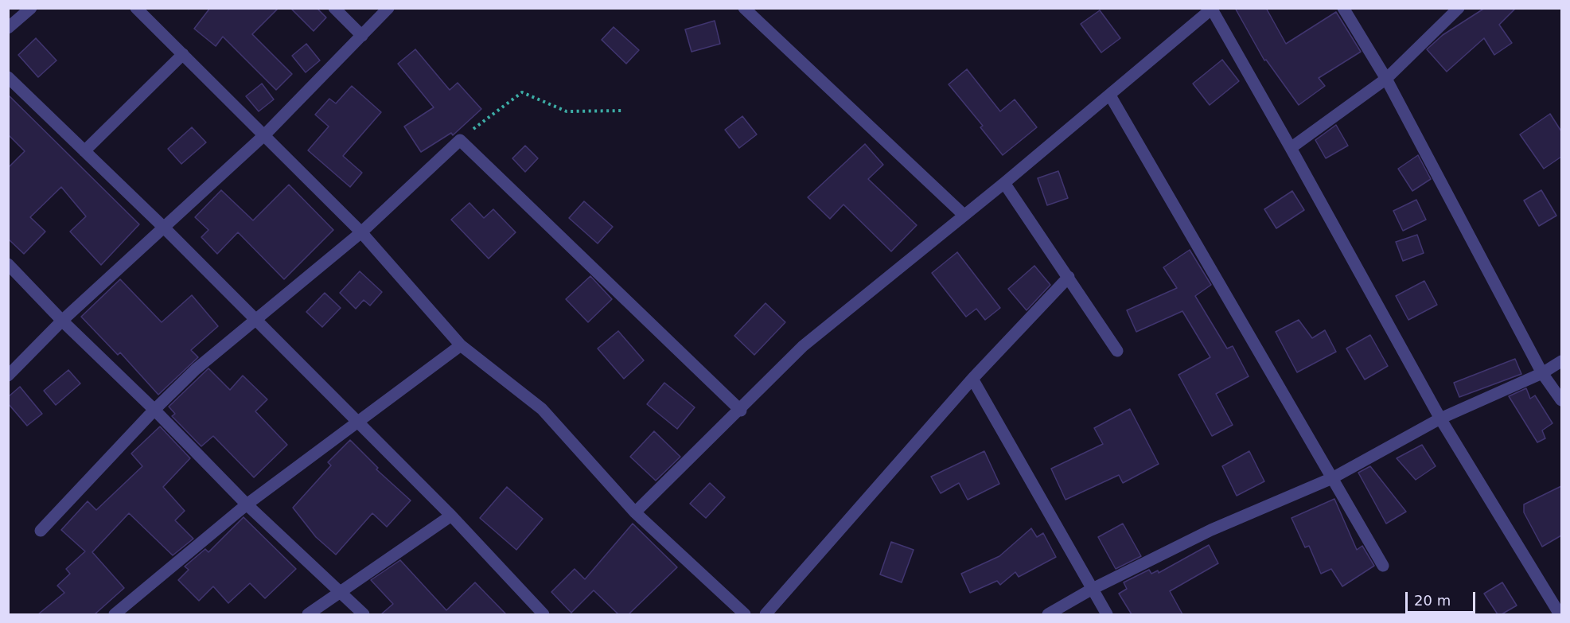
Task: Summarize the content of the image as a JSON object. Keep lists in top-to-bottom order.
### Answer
{
  "scale_bar": "20 m"
}
